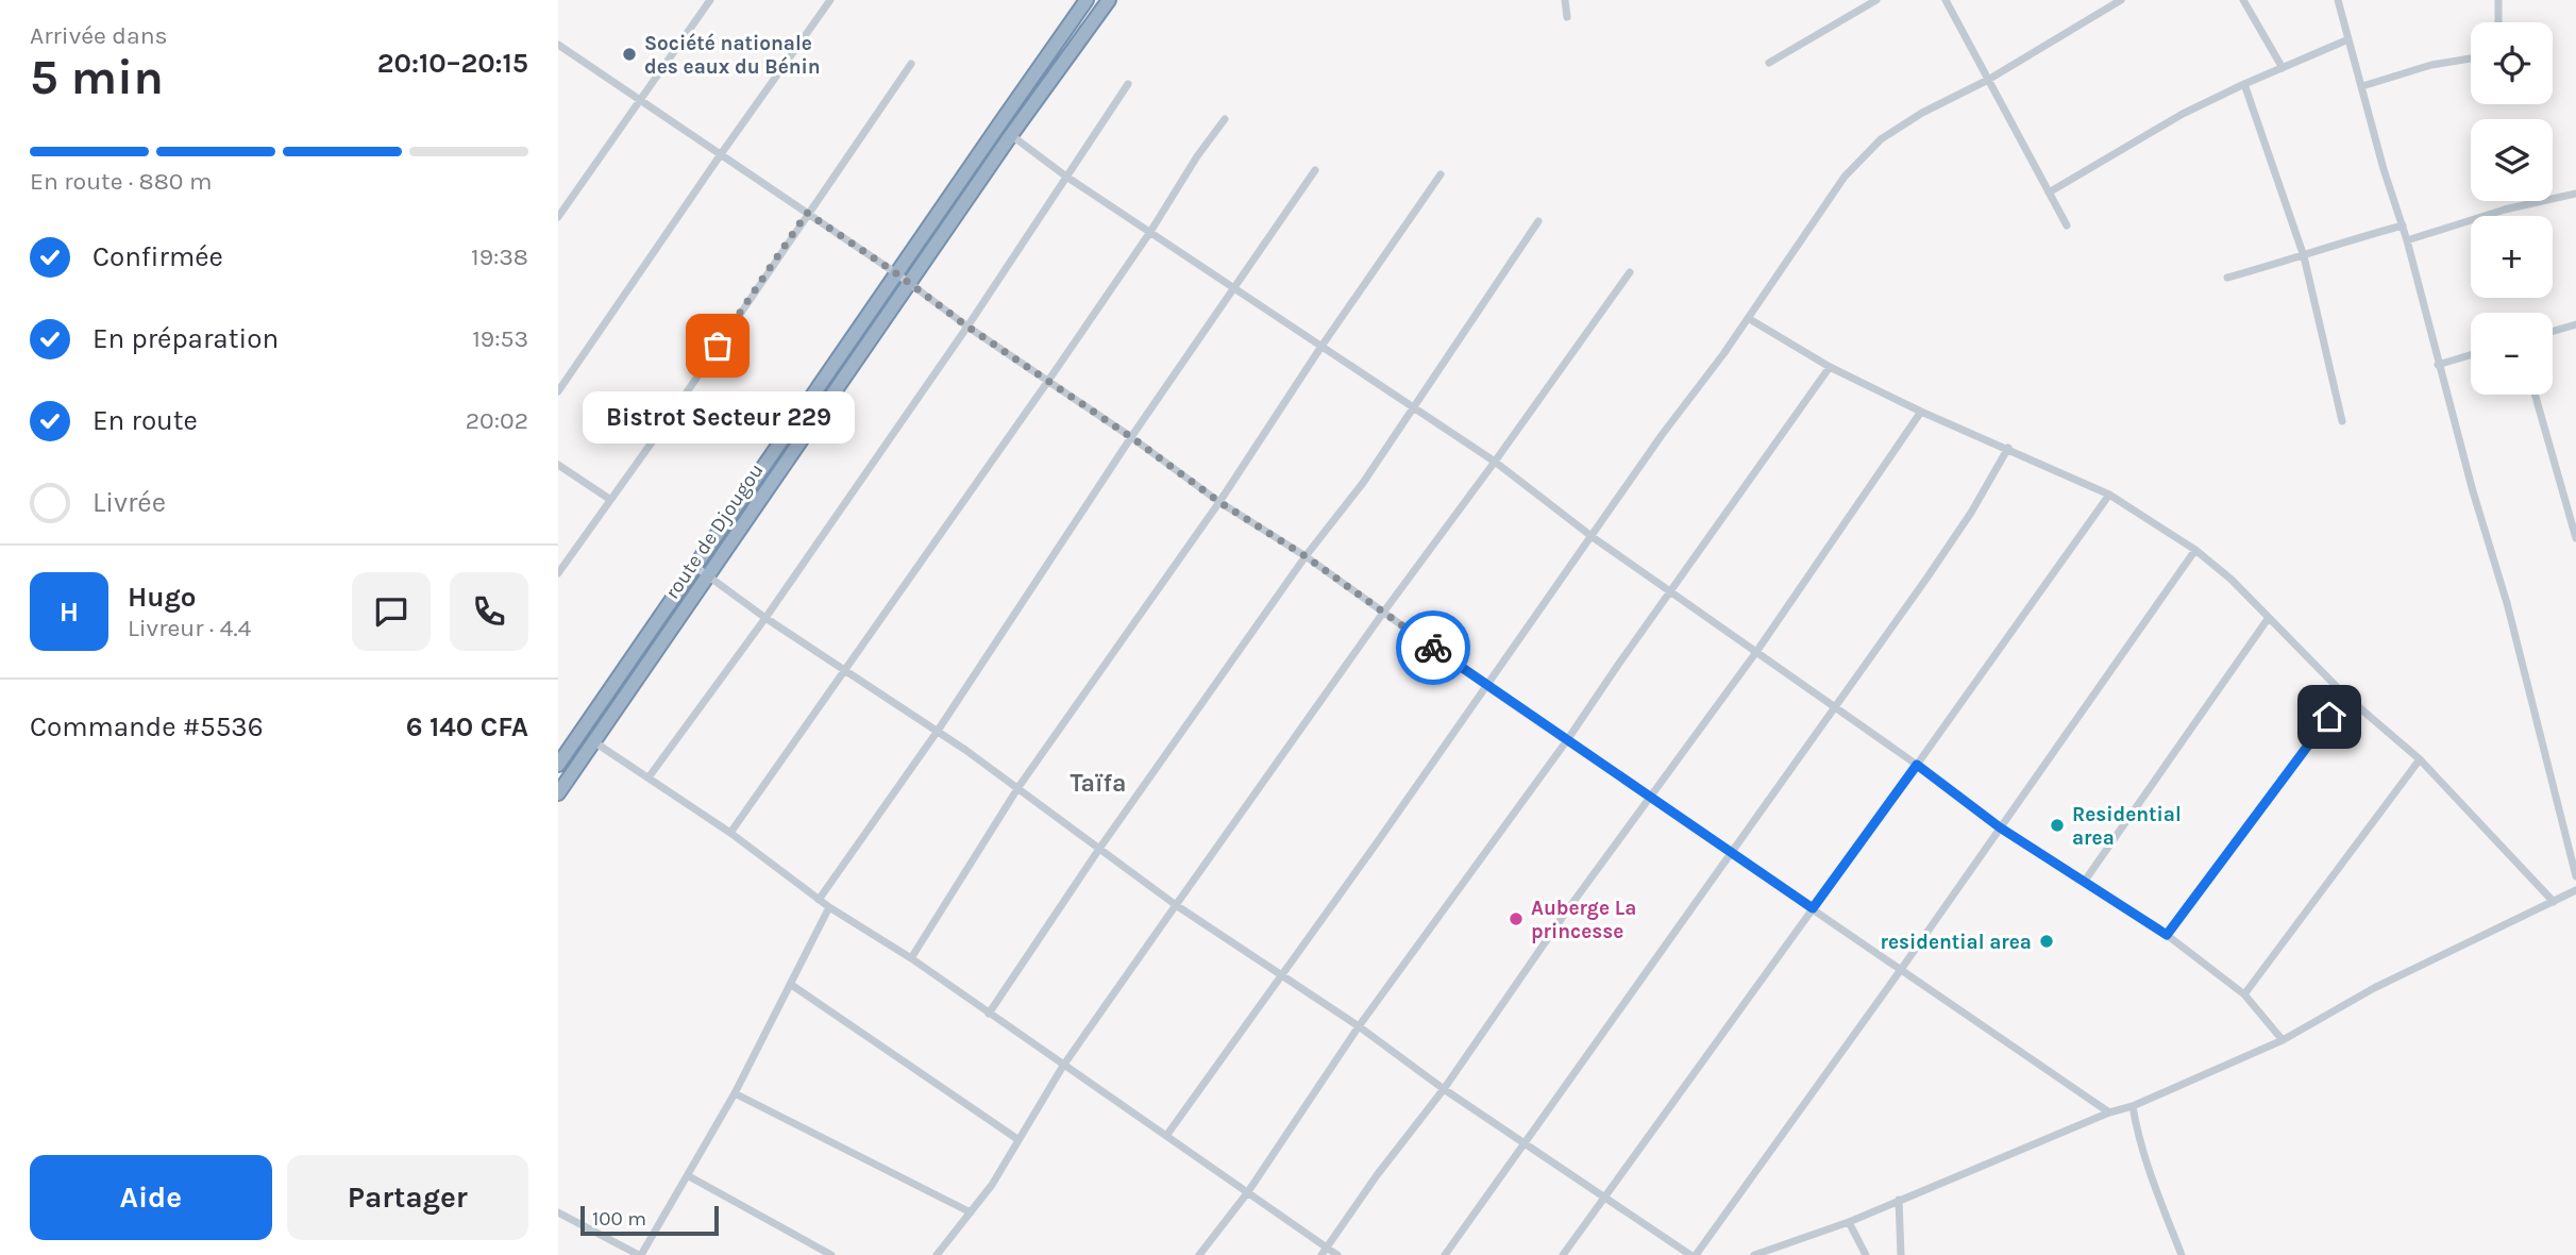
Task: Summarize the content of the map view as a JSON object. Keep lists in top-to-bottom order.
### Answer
{
  "streets": {
    "highway": ["route de Djougou"]
  },
  "districts": ["Taïfa"],
  "places": [
    "Société nationale des eaux du Bénin",
    "Bistrot Secteur 229",
    "Residential area",
    "Auberge La princesse",
    "residential area"
  ],
  "scale_bar": "100 m",
  "page": {
    "heading": ["5 min", "Arrivée dans", "20:10–20:15"],
    "panel": [
      "Hugo",
      "Livreur · 4.4",
      "Commande #5536",
      "6 140 CFA"
    ],
    "map_buttons": ["+", "−"],
    "bar": "En route · 880 m",
    "list": [
      ["Confirmée", "19:38"],
      ["En préparation", "19:53"],
      ["En route", "20:02"],
      "Livrée"
    ],
    "bubble": "Bistrot Secteur 229",
    "round": "H",
    "buttons": ["Aide", "Partager"],
    "scale": "100 m"
  }
}
